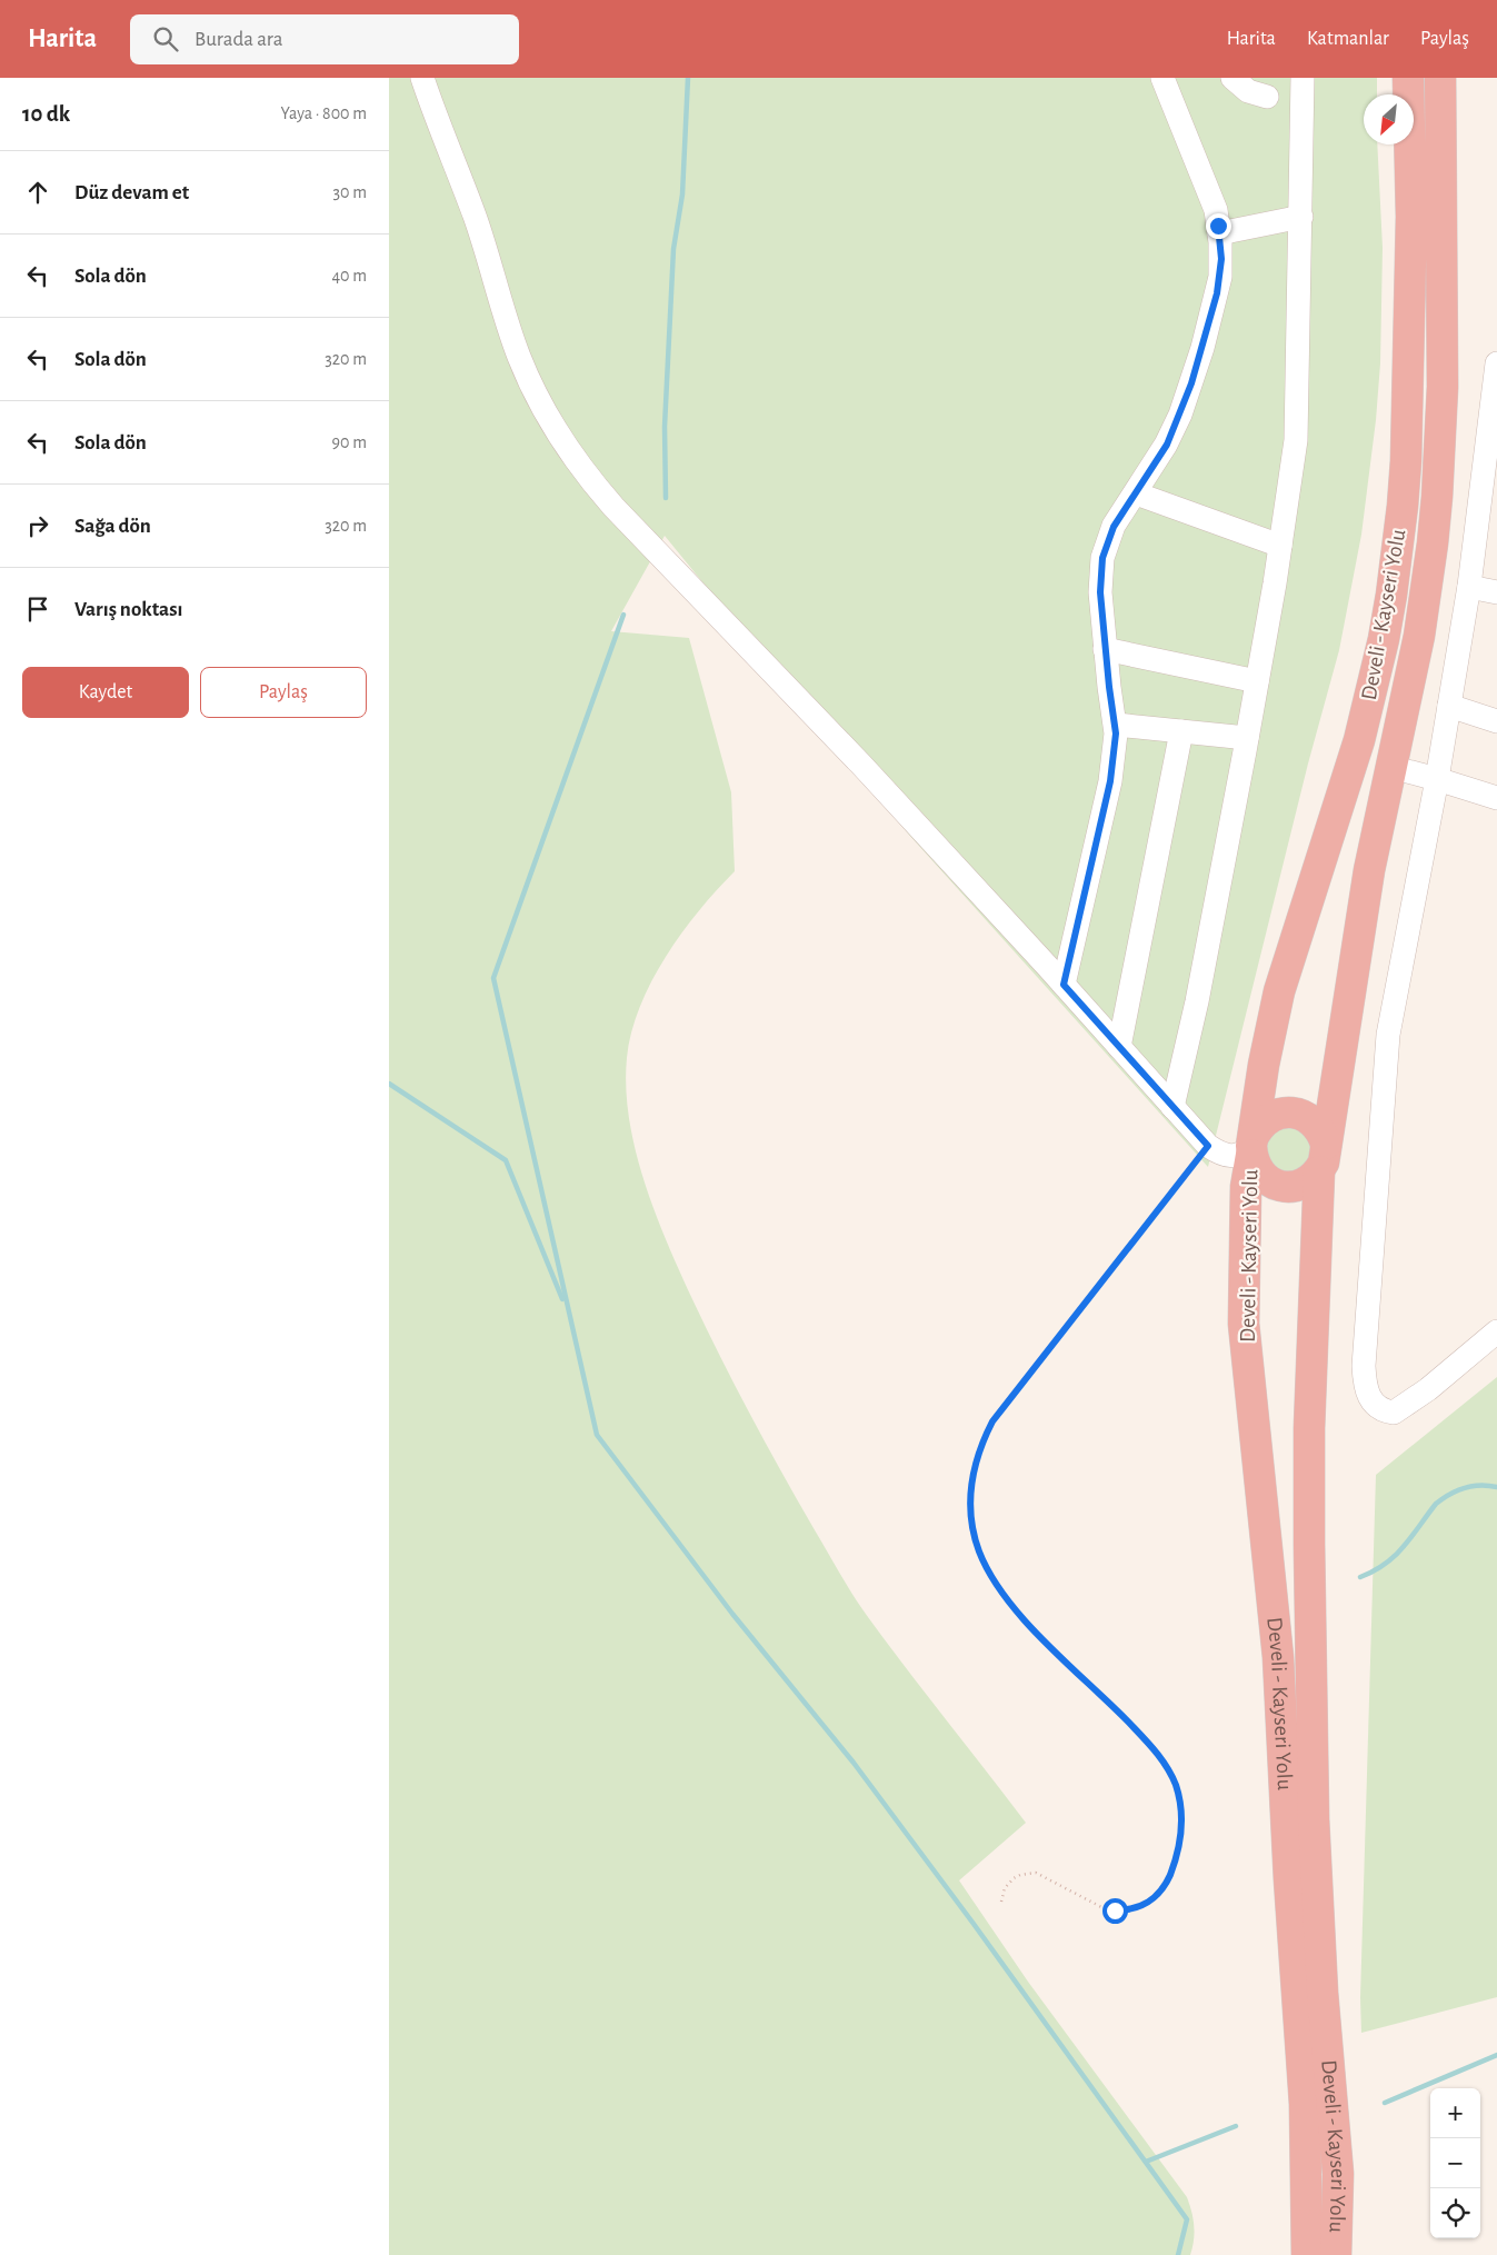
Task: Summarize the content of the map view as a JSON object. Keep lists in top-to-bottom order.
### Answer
{
  "streets": {
    "highway": ["Develi - Kayseri Yolu"]
  },
  "north": "bottom left",
  "page": {
    "header": "Harita",
    "search": "Burada ara",
    "nav": ["Harita", "Katmanlar", "Paylaş"],
    "heading": ["10 dk", "Yaya · 800 m"],
    "list": [
      ["Düz devam et", "30 m"],
      ["Sola dön", "40 m"],
      ["Sola dön", "320 m"],
      ["Sola dön", "90 m"],
      ["Sağa dön", "320 m"],
      "Varış noktası"
    ],
    "buttons": ["Kaydet", "Paylaş"],
    "map_buttons": ["+", "−"]
  }
}
